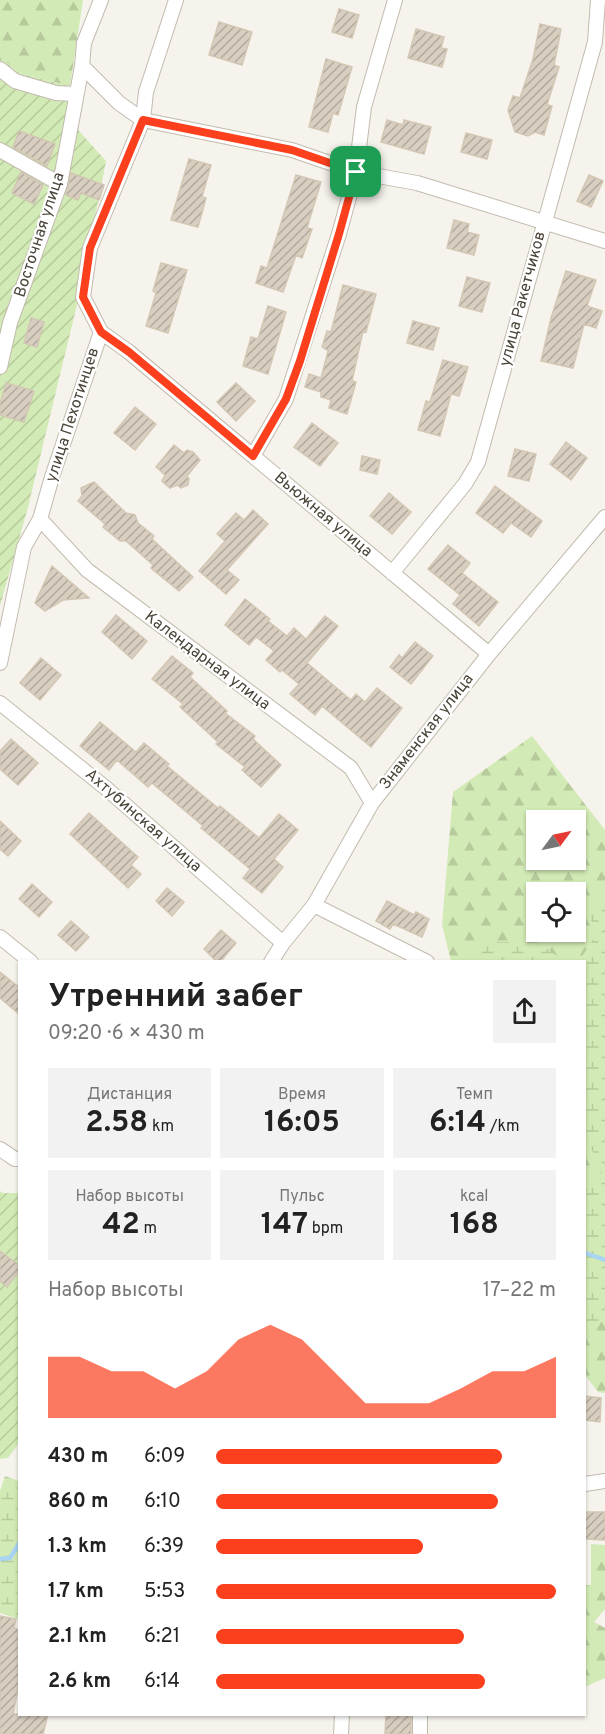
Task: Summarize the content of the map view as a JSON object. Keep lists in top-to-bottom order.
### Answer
{
  "streets": {
    "street": [
      "Восточная улица",
      "улица Ракетчиков",
      "улица Пехотинцев",
      "Вьюжная улица",
      "Календарная улица",
      "Знаменская улица",
      "Ахтубинская улица"
    ]
  },
  "crossings": [
    ["улица Ракетчиков", "Вьюжная улица"],
    ["улица Пехотинцев", "Вьюжная улица"],
    ["улица Пехотинцев", "Календарная улица"],
    ["Вьюжная улица", "Знаменская улица"],
    ["Календарная улица", "Знаменская улица"],
    ["Знаменская улица", "Ахтубинская улица"]
  ],
  "north": "top right",
  "page": {
    "heading": ["Утренний забег", "09:20 · 6 × 430 m"],
    "stats": [
      ["Дистанция", "2.58 km"],
      ["Время", "16:05"],
      ["Темп", "6:14 /km"],
      ["Набор высоты", "42 m"],
      ["Пульс", "147 bpm"],
      ["kcal", "168"]
    ],
    "chart": ["Набор высоты", "17–22 m"],
    "list": [
      {
        "name": "430 m",
        "note": "6:09"
      },
      {
        "name": "860 m",
        "note": "6:10"
      },
      {
        "name": "1.3 km",
        "note": "6:39"
      },
      {
        "name": "1.7 km",
        "note": "5:53"
      },
      {
        "name": "2.1 km",
        "note": "6:21"
      },
      {
        "name": "2.6 km",
        "note": "6:14"
      }
    ]
  }
}
